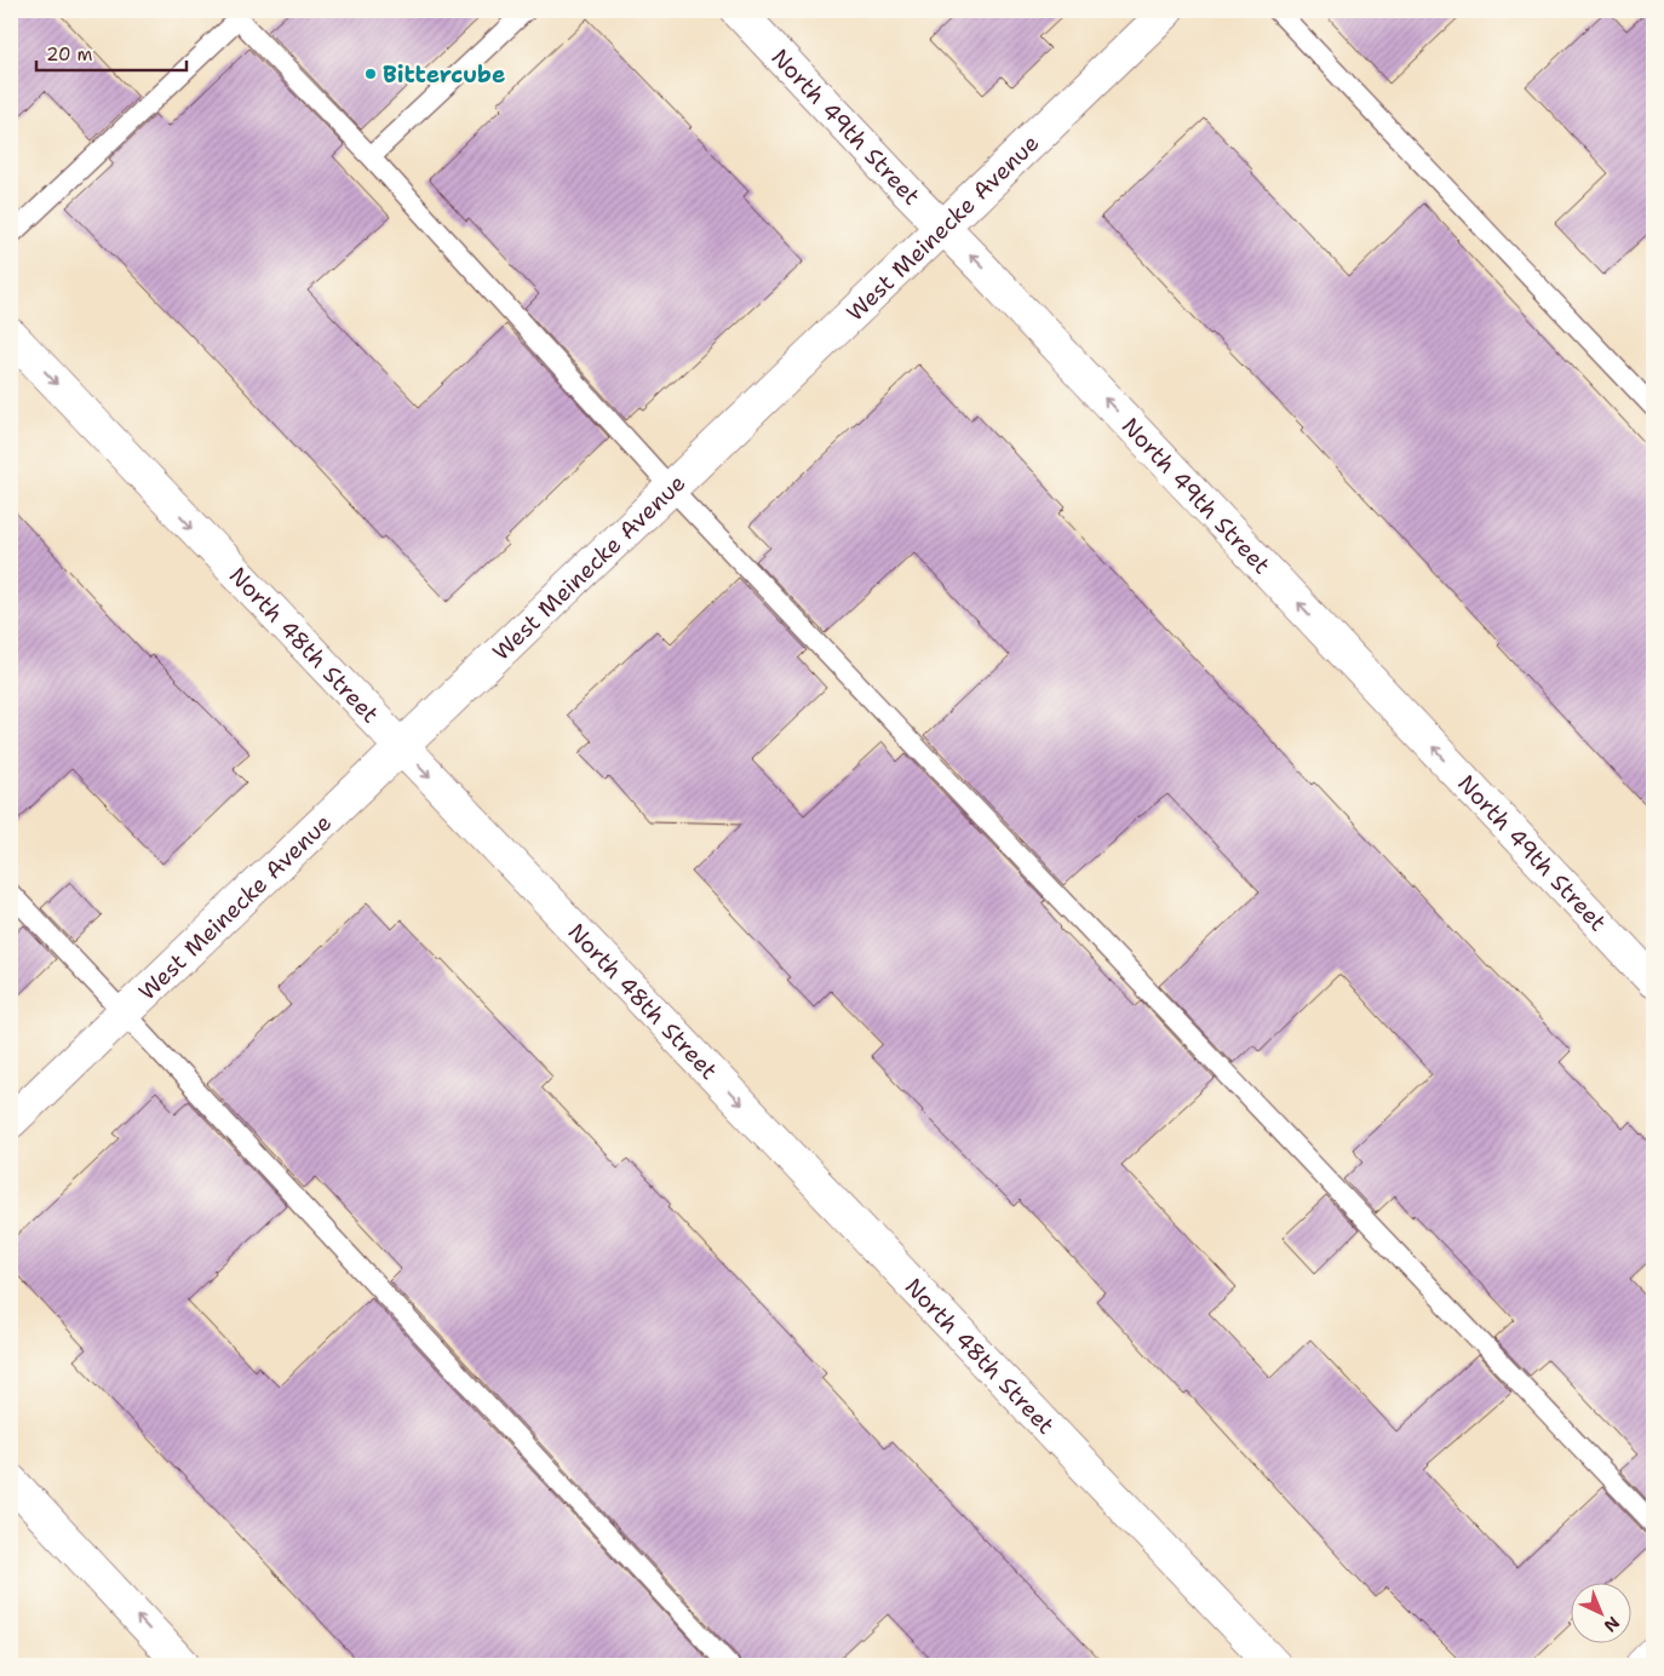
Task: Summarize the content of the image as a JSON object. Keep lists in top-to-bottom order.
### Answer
{
  "streets": {
    "street": ["North 49th Street", "West Meinecke Avenue", "North 48th Street"]
  },
  "crossings": [
    ["North 49th Street", "West Meinecke Avenue"],
    ["West Meinecke Avenue", "North 48th Street"]
  ],
  "one_way": ["North 49th Street", "North 48th Street"],
  "places": ["Bittercube"],
  "scale_bar": "20 m",
  "north": "bottom right"
}
